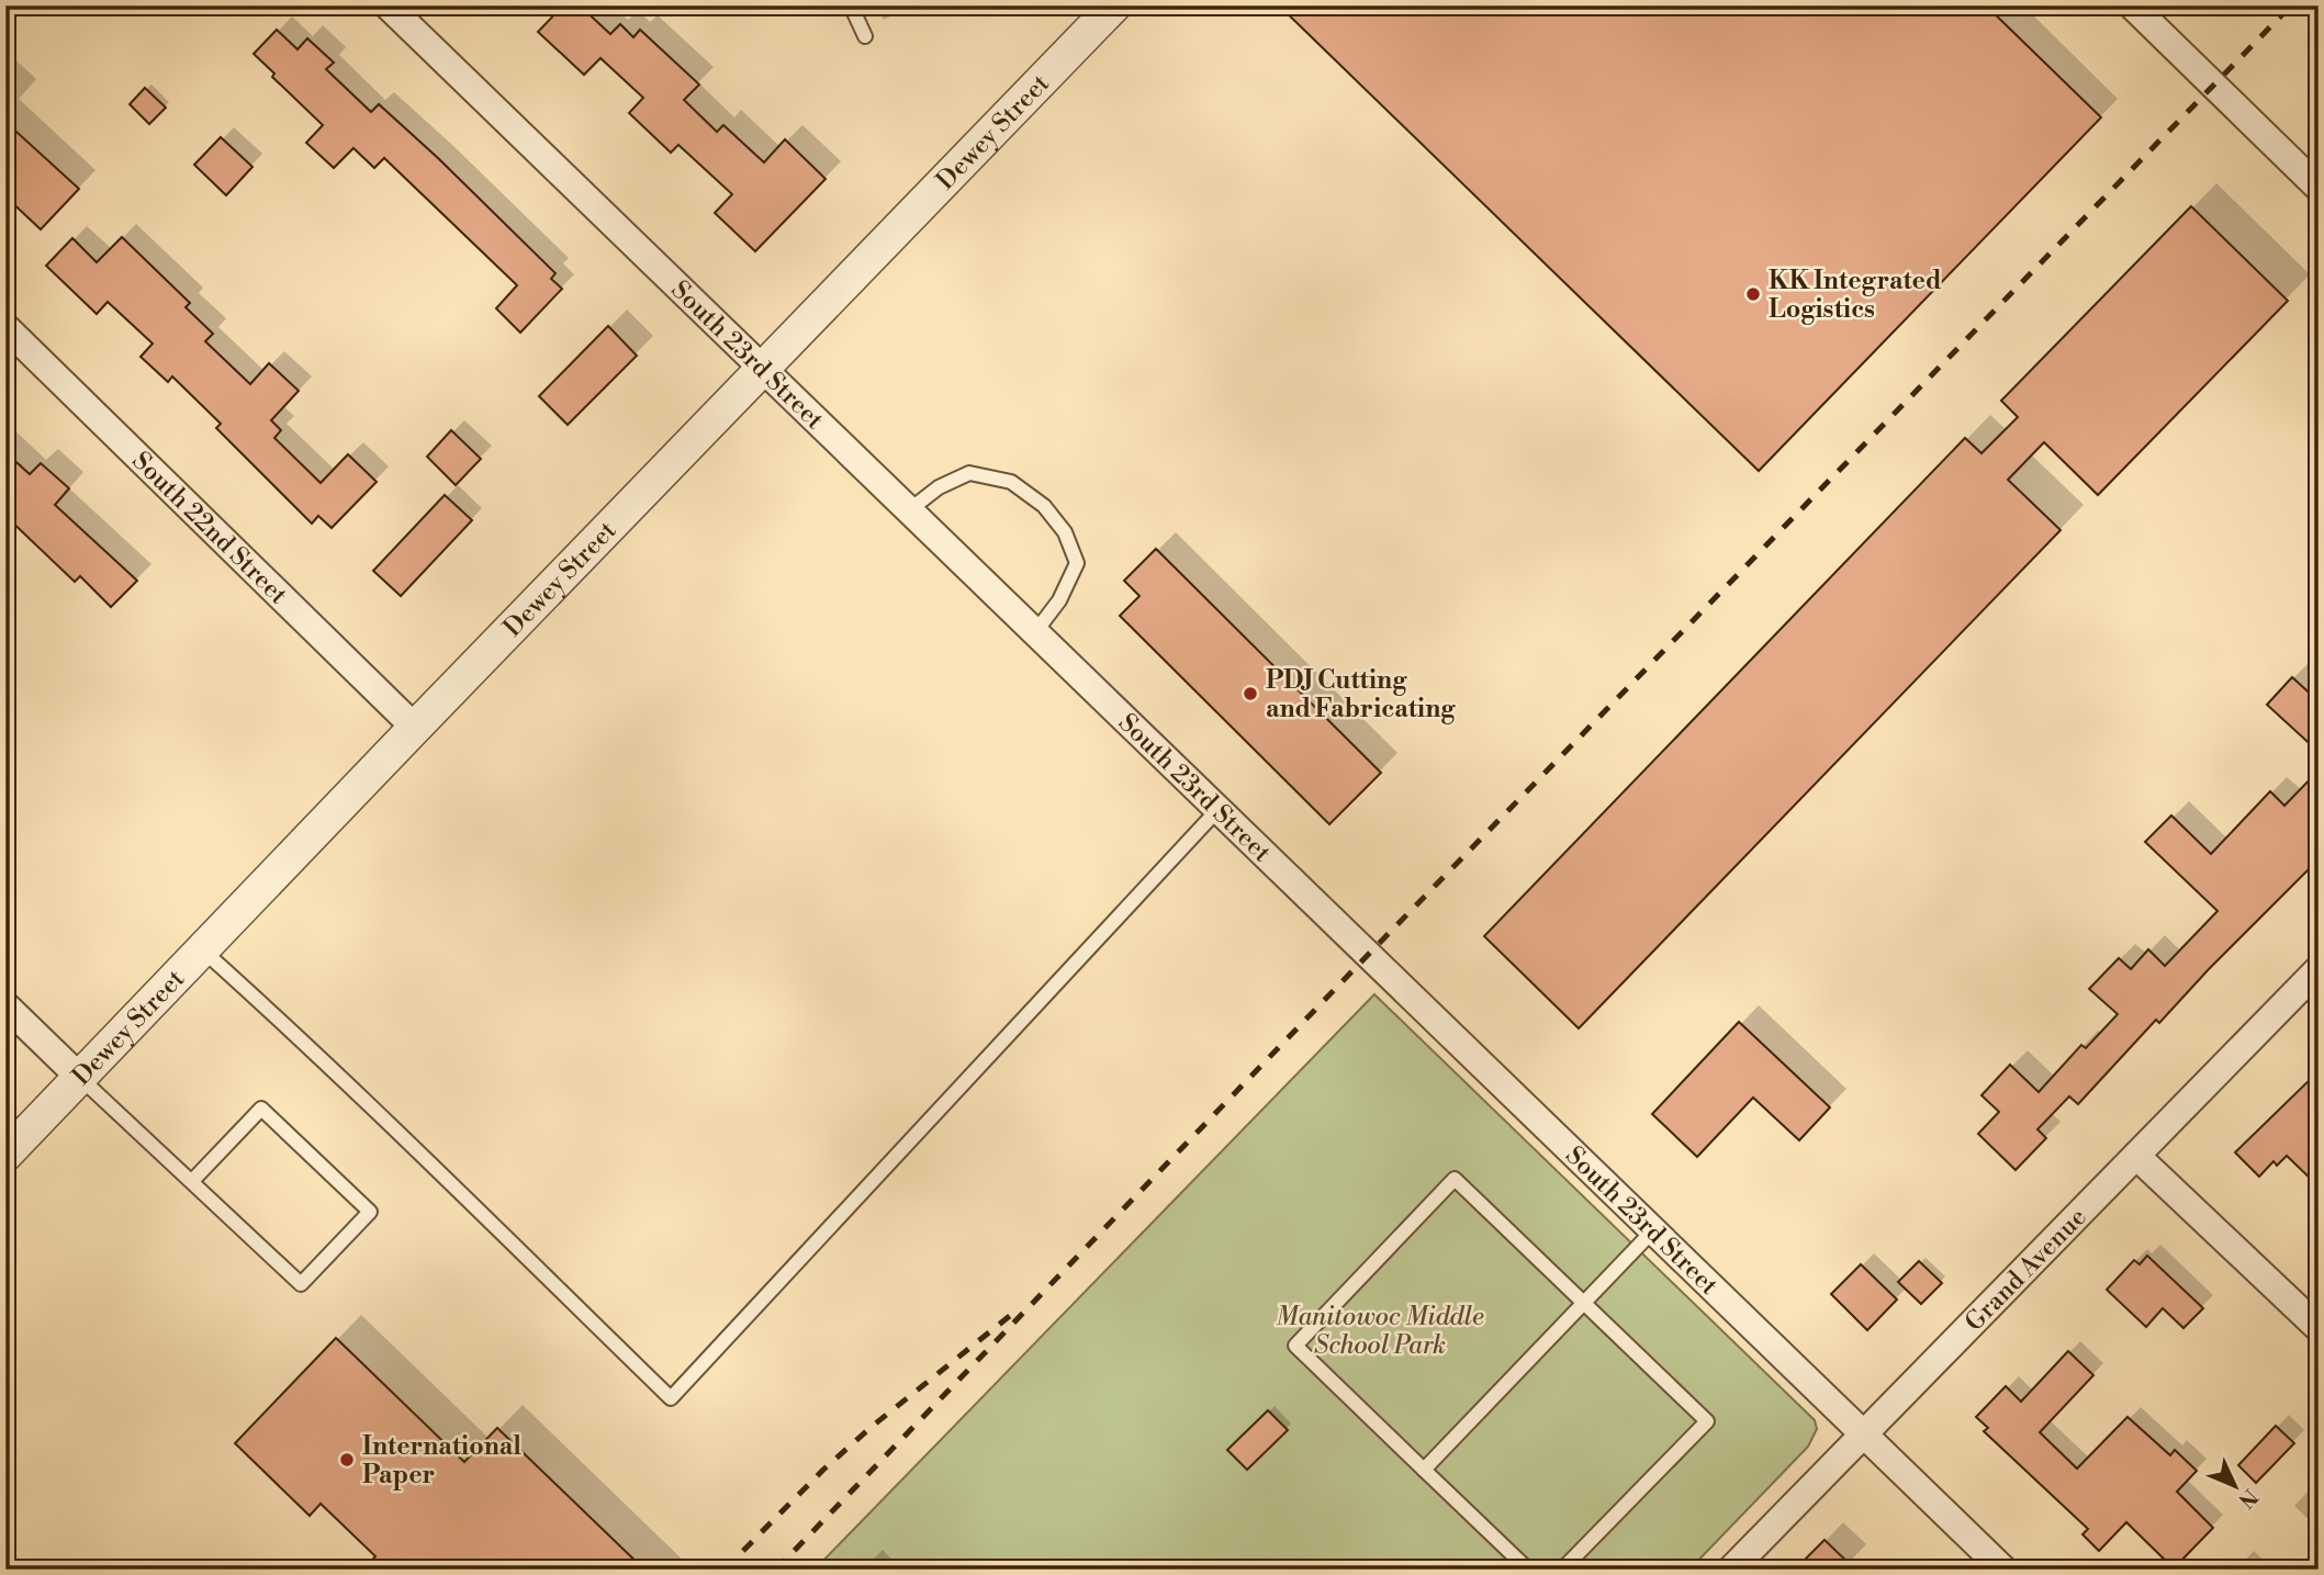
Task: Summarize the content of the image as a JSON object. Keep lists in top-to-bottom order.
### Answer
{
  "streets": {
    "street": [
      "Dewey Street",
      "South 23rd Street",
      "South 22nd Street",
      "Grand Avenue"
    ]
  },
  "crossings": [
    ["Dewey Street", "South 23rd Street"],
    ["Dewey Street", "South 22nd Street"],
    ["South 23rd Street", "Grand Avenue"]
  ],
  "parks": ["Manitowoc Middle School Park"],
  "places": ["KK Integrated Logistics", "PDJ Cutting and Fabricating", "International Paper"],
  "north": "bottom right"
}
